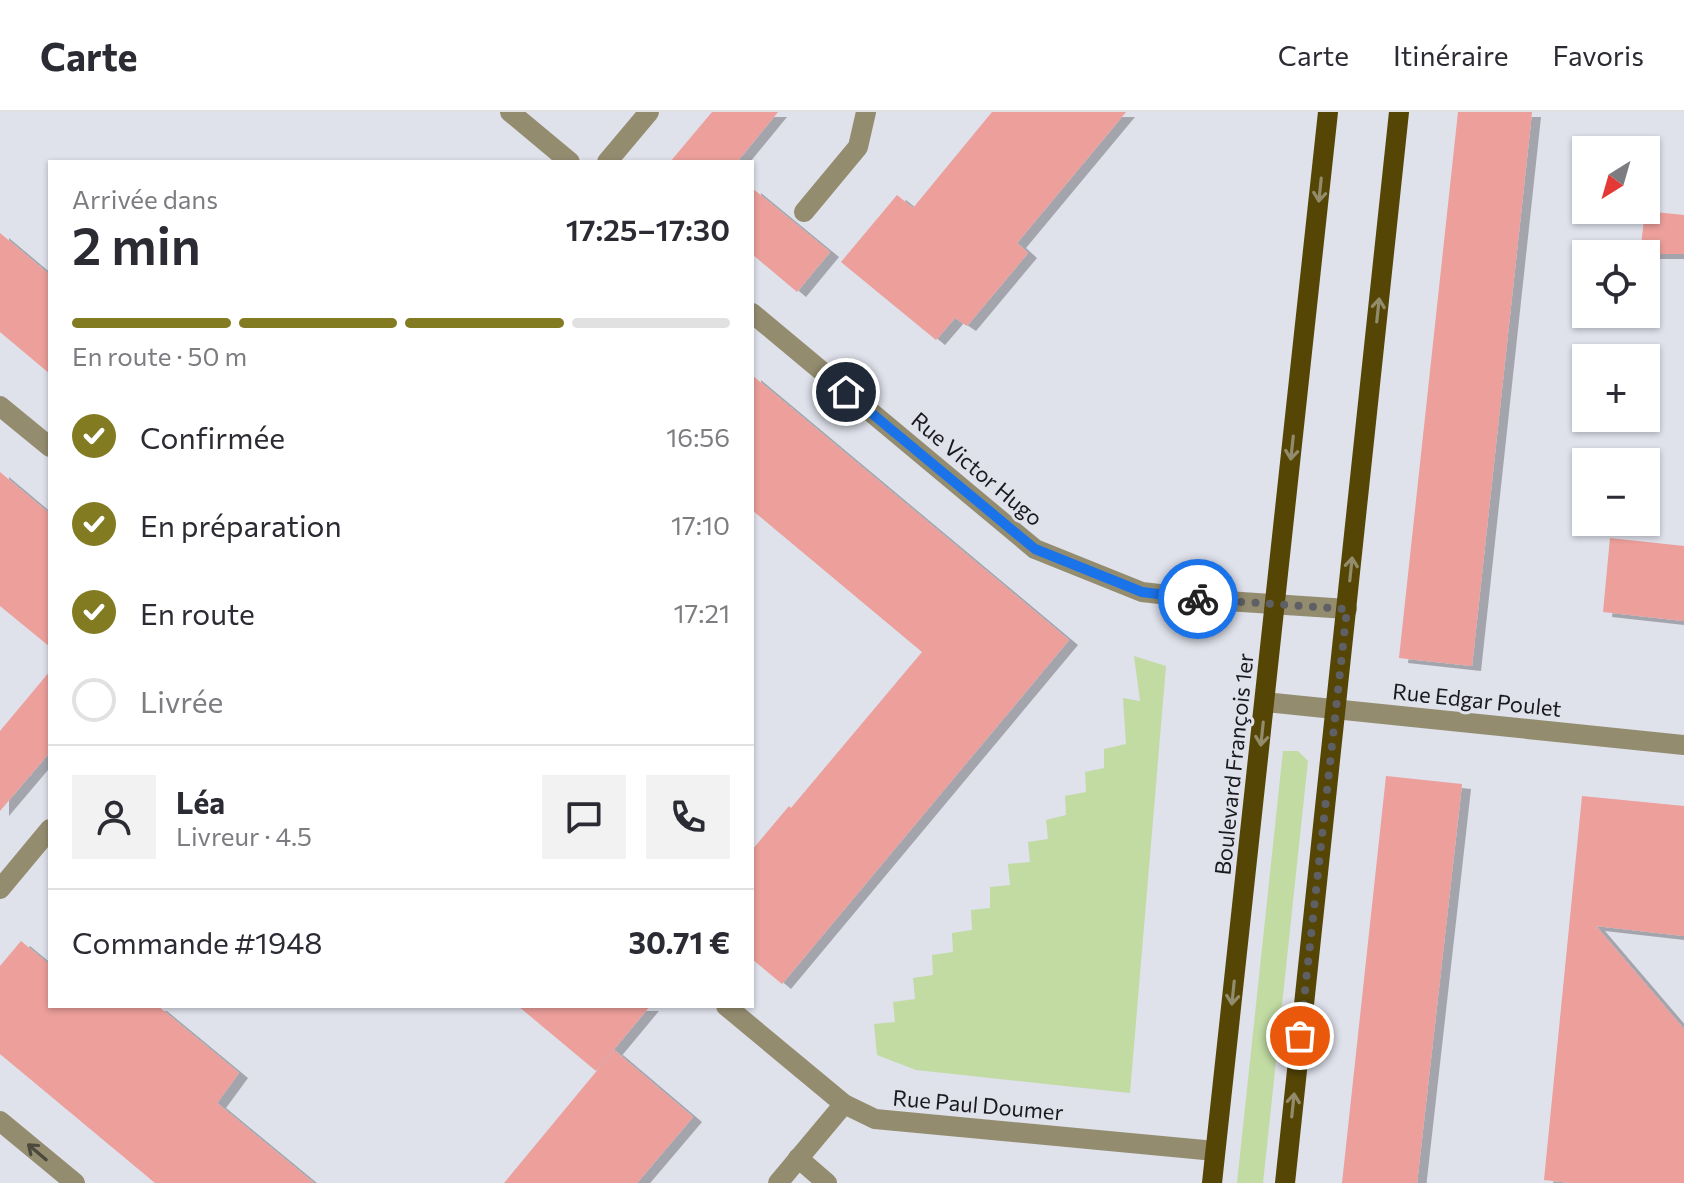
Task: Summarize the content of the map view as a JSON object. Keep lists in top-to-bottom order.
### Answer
{
  "streets": {
    "main road": ["Boulevard François 1er"],
    "street": ["Rue Victor Hugo", "Rue Edgar Poulet", "Rue Paul Doumer"]
  },
  "crossings": [
    ["Rue Victor Hugo", "Boulevard François 1er"],
    ["Rue Edgar Poulet", "Boulevard François 1er"],
    ["Boulevard François 1er", "Rue Paul Doumer"]
  ],
  "north": "bottom left",
  "page": {
    "header": "Carte",
    "nav": ["Carte", "Itinéraire", "Favoris"],
    "map_buttons": ["+", "−"],
    "heading": ["2 min", "Arrivée dans", "17:25–17:30"],
    "panel": [
      "Léa",
      "Livreur · 4.5",
      "Commande #1948",
      "30.71 €"
    ],
    "bar": "En route · 50 m",
    "list": [
      ["Confirmée", "16:56"],
      ["En préparation", "17:10"],
      ["En route", "17:21"],
      "Livrée"
    ]
  }
}
